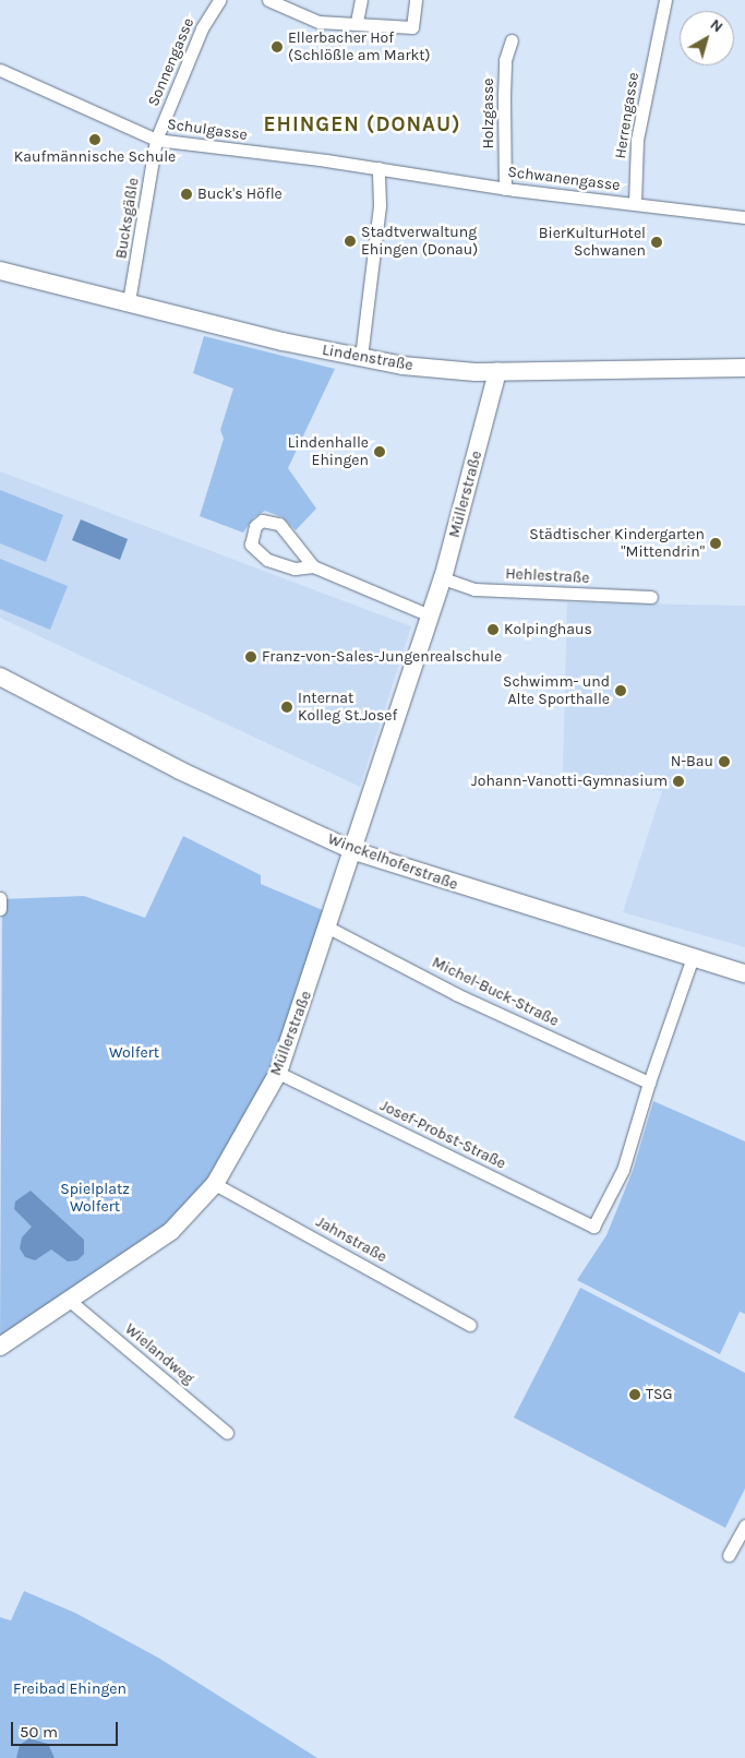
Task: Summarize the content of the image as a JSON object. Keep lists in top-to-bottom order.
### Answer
{
  "streets": {
    "street": [
      "Sonnengasse",
      "Holzgasse",
      "Herrengasse",
      "Schulgasse",
      "Schwanengasse",
      "Bucksgäßle",
      "Lindenstraße",
      "Müllerstraße",
      "Hehlestraße",
      "Winckelhoferstraße",
      "Michel-Buck-Straße",
      "Josef-Probst-Straße",
      "Jahnstraße",
      "Wielandweg"
    ]
  },
  "crossings": [
    ["Sonnengasse", "Schulgasse"],
    ["Sonnengasse", "Bucksgäßle"],
    ["Holzgasse", "Schwanengasse"],
    ["Herrengasse", "Schwanengasse"],
    ["Schulgasse", "Schwanengasse"],
    ["Schulgasse", "Bucksgäßle"],
    ["Bucksgäßle", "Lindenstraße"],
    ["Lindenstraße", "Müllerstraße"],
    ["Müllerstraße", "Hehlestraße"],
    ["Müllerstraße", "Winckelhoferstraße"],
    ["Müllerstraße", "Michel-Buck-Straße"],
    ["Müllerstraße", "Josef-Probst-Straße"],
    ["Müllerstraße", "Jahnstraße"],
    ["Müllerstraße", "Wielandweg"],
    ["Michel-Buck-Straße", "Josef-Probst-Straße"]
  ],
  "districts": ["EHINGEN (DONAU)"],
  "parks": ["Wolfert", "Spielplatz Wolfert", "Freibad Ehingen"],
  "places": [
    "Ellerbacher Hof (Schlößle am Markt)",
    "Kaufmännische Schule",
    "Buck's Höfle",
    "Stadtverwaltung Ehingen (Donau)",
    "BierKulturHotel Schwanen",
    "Lindenhalle Ehingen",
    "Städtischer Kindergarten \"Mittendrin\"",
    "Kolpinghaus",
    "Franz-von-Sales-Jungenrealschule",
    "Schwimm- und Alte Sporthalle",
    "Internat Kolleg St.Josef",
    "N-Bau",
    "Johann-Vanotti-Gymnasium",
    "TSG"
  ],
  "scale_bar": "50 m",
  "north": "top right"
}
